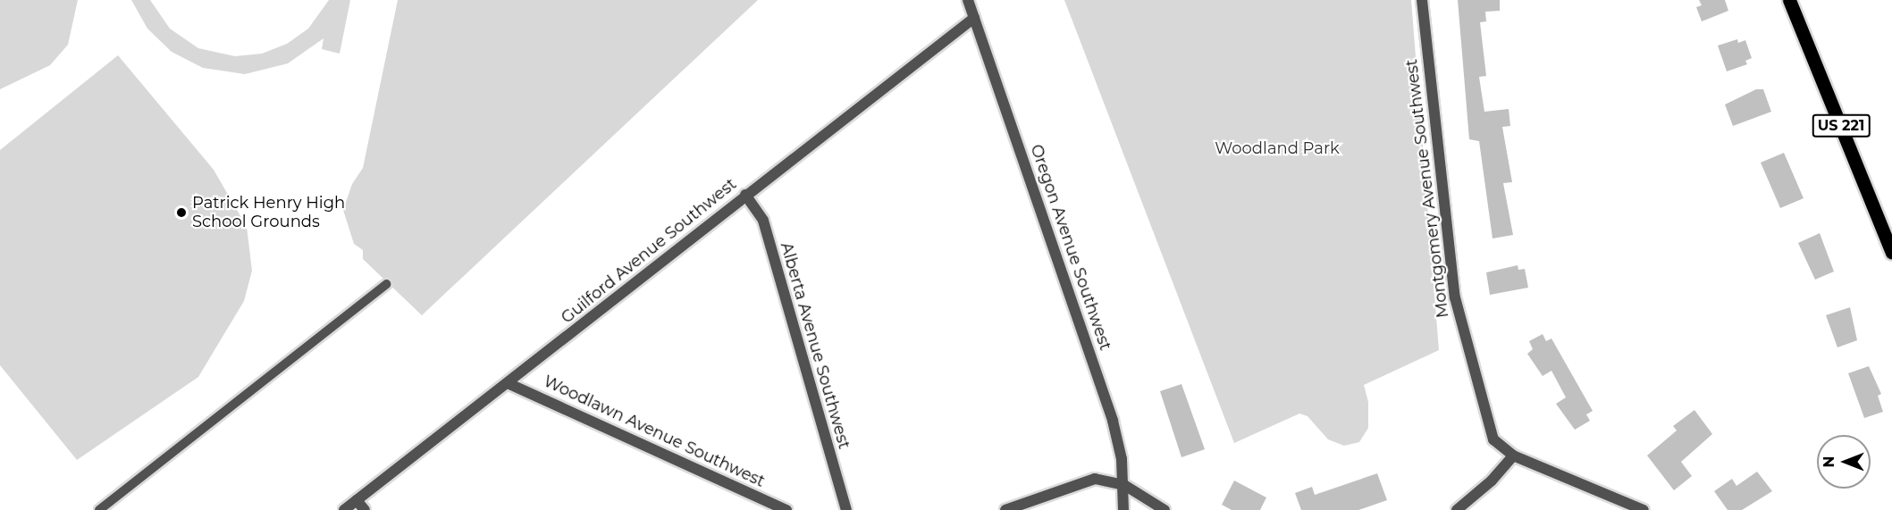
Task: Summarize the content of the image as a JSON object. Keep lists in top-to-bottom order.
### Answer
{
  "streets": {
    "main road": ["US 221"],
    "street": [
      "Montgomery Avenue Southwest",
      "Oregon Avenue Southwest",
      "Guilford Avenue Southwest",
      "Alberta Avenue Southwest",
      "Woodlawn Avenue Southwest"
    ]
  },
  "crossings": [
    ["Oregon Avenue Southwest", "Guilford Avenue Southwest"],
    ["Guilford Avenue Southwest", "Alberta Avenue Southwest"],
    ["Guilford Avenue Southwest", "Woodlawn Avenue Southwest"]
  ],
  "parks": ["Woodland Park"],
  "places": ["Patrick Henry High School Grounds"],
  "north": "left"
}
